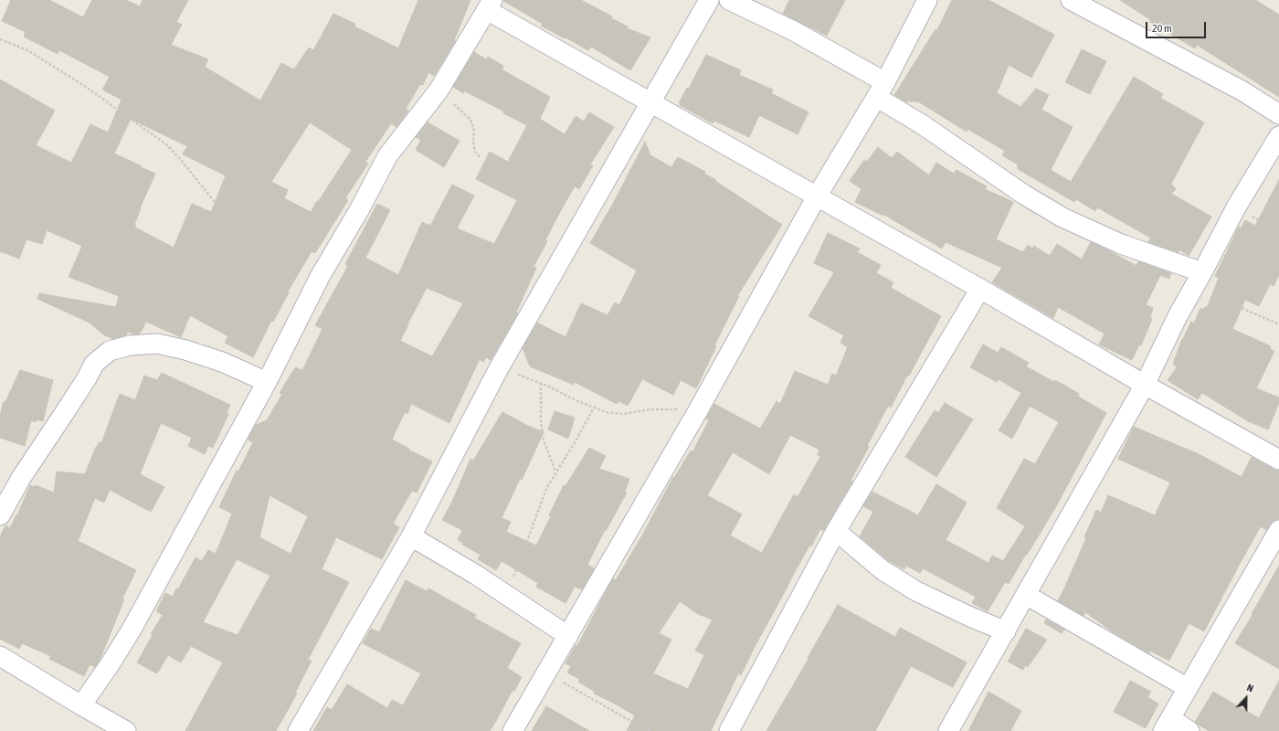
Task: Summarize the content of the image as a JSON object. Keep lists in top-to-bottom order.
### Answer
{
  "scale_bar": "20 m",
  "north": "top"
}
